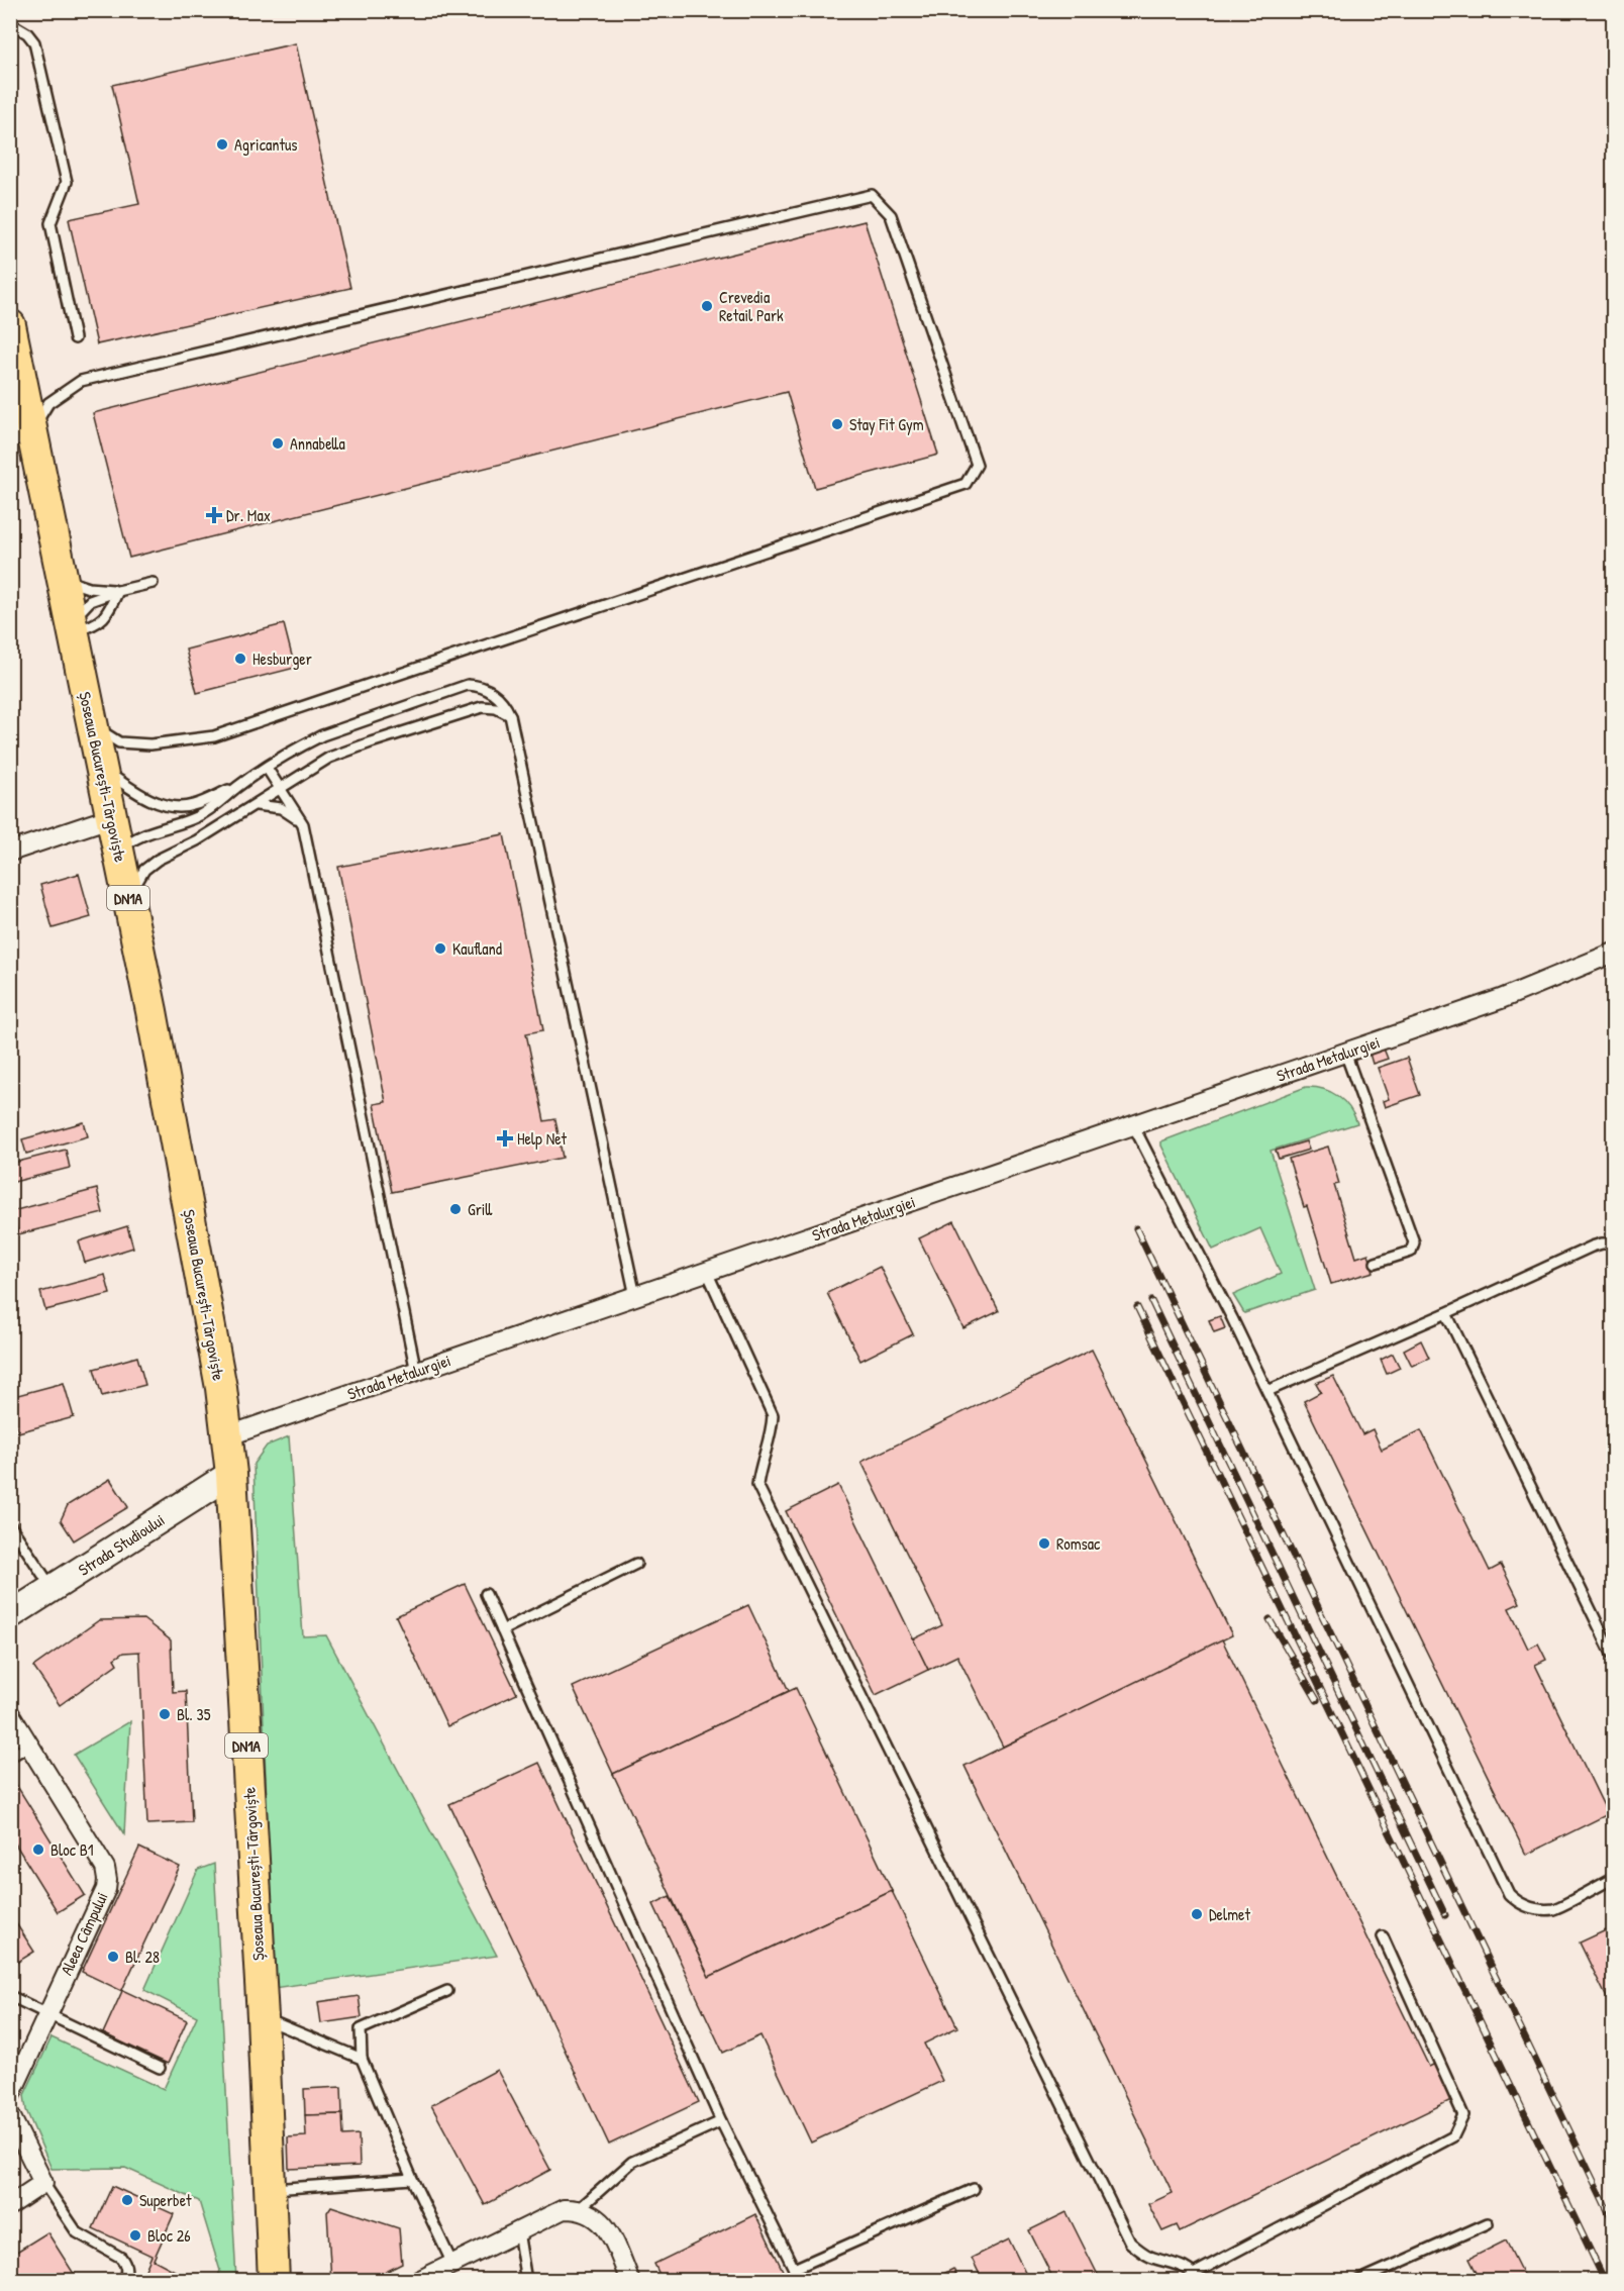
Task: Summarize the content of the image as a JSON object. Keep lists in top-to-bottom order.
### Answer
{
  "streets": {
    "main road": ["Șoseaua București-Târgoviște", "DN1A"],
    "street": ["Strada Metalurgiei", "Strada Studioului", "Aleea Câmpului"]
  },
  "crossings": [
    ["Șoseaua București-Târgoviște", "Strada Metalurgiei"],
    ["Șoseaua București-Târgoviște", "Strada Studioului"]
  ],
  "places": {
    "other": [
      "Agricantus",
      "Crevedia Retail Park",
      "Stay Fit Gym",
      "Annabella",
      "Hesburger",
      "Kaufland",
      "Grill",
      "Romsac",
      "Bl. 35",
      "Bloc B1",
      "Delmet",
      "Bl. 28",
      "Superbet",
      "Bloc 26"
    ],
    "health": ["Dr. Max", "Help Net"]
  }
}
